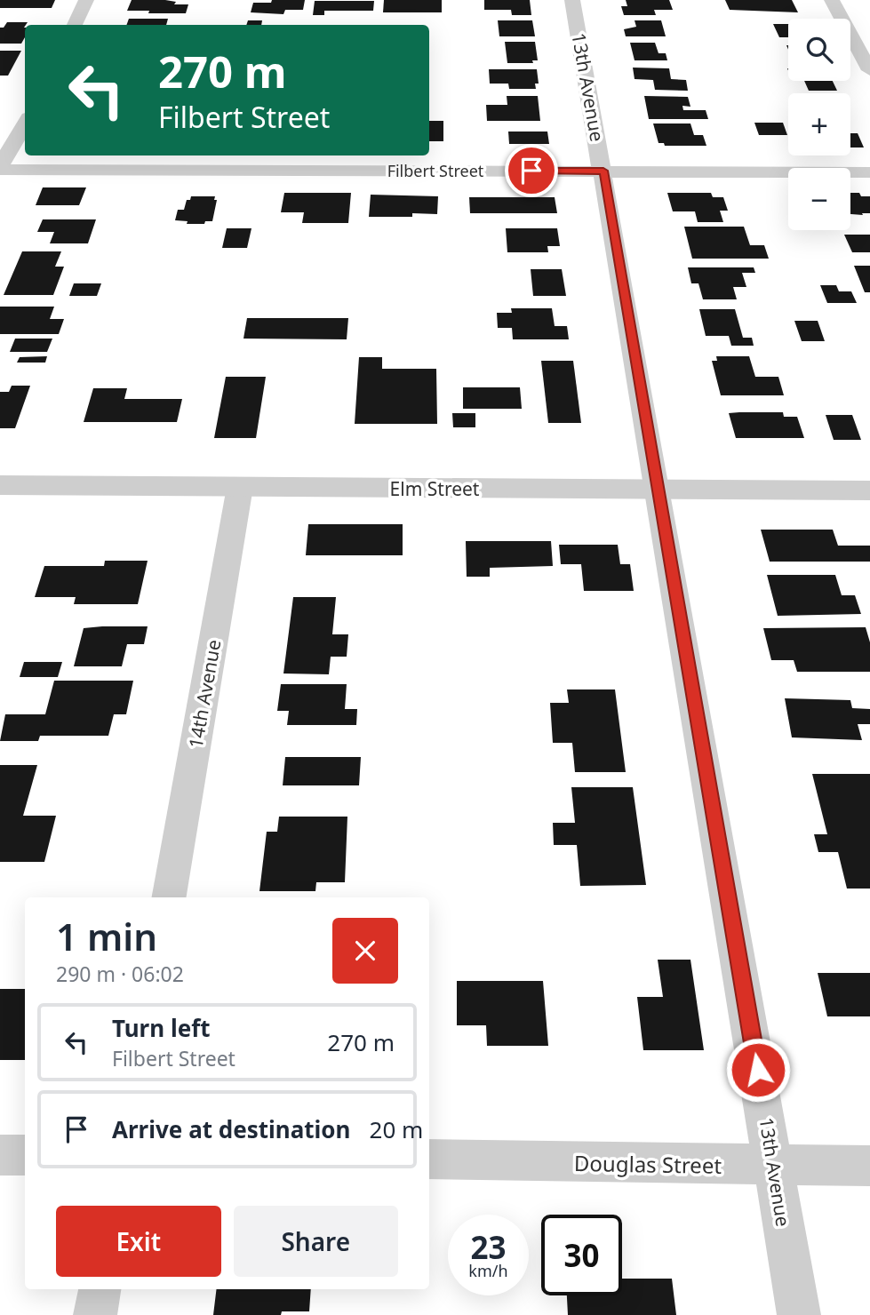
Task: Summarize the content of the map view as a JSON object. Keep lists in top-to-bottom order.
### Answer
{
  "streets": {
    "street": [
      "13th Avenue",
      "Filbert Street",
      "Elm Street",
      "14th Avenue",
      "Douglas Street"
    ]
  },
  "crossings": [
    ["13th Avenue", "Filbert Street"],
    ["13th Avenue", "Elm Street"],
    ["13th Avenue", "Douglas Street"],
    ["Elm Street", "14th Avenue"]
  ],
  "page": {
    "map_buttons": ["+", "−"],
    "turn": ["270 m", "Filbert Street"],
    "heading": ["1 min", "290 m · 06:02"],
    "list": [
      {
        "name": "Turn left",
        "note": "Filbert Street",
        "value": "270 m"
      },
      {
        "name": "Arrive at destination",
        "value": "20 m"
      }
    ],
    "buttons": ["Exit", "Share"],
    "speed": "23 km/h",
    "limit": "30"
  }
}
